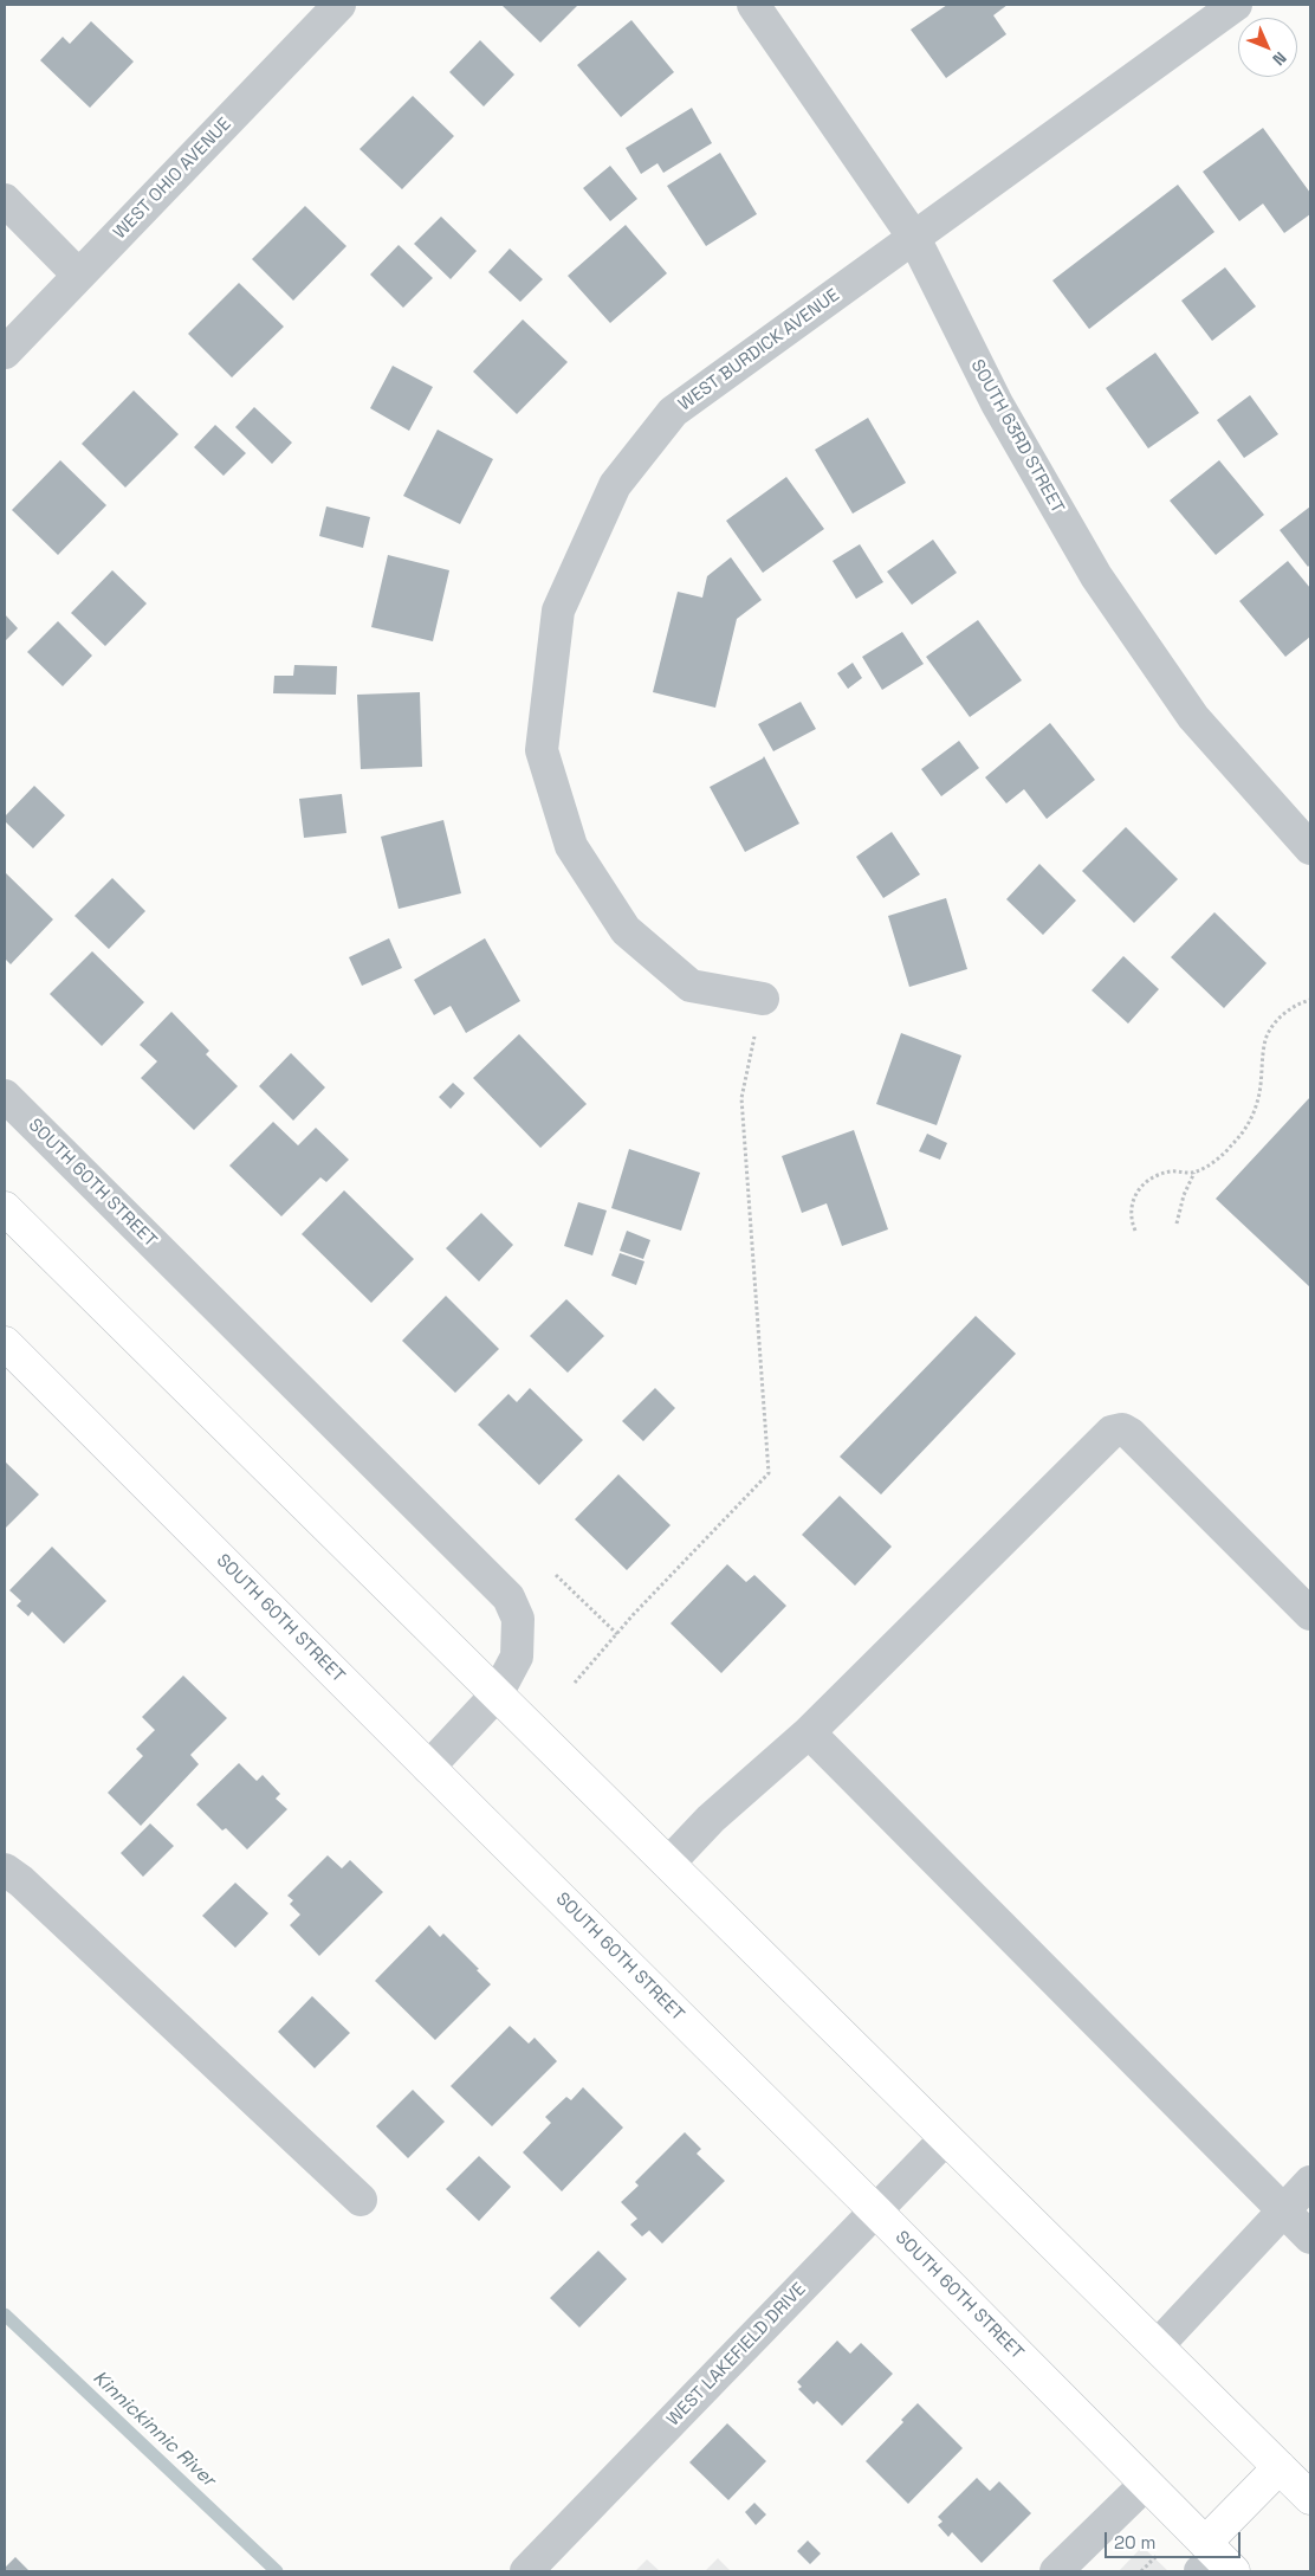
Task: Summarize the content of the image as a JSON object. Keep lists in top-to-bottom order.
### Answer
{
  "streets": {
    "main road": ["SOUTH 60TH STREET"],
    "street": [
      "WEST OHIO AVENUE",
      "WEST BURDICK AVENUE",
      "SOUTH 63RD STREET",
      "WEST LAKEFIELD DRIVE"
    ]
  },
  "crossings": [
    ["WEST BURDICK AVENUE", "SOUTH 63RD STREET"],
    ["SOUTH 60TH STREET", "WEST LAKEFIELD DRIVE"]
  ],
  "water": ["Kinnickinnic River"],
  "scale_bar": "20 m",
  "north": "bottom right"
}
